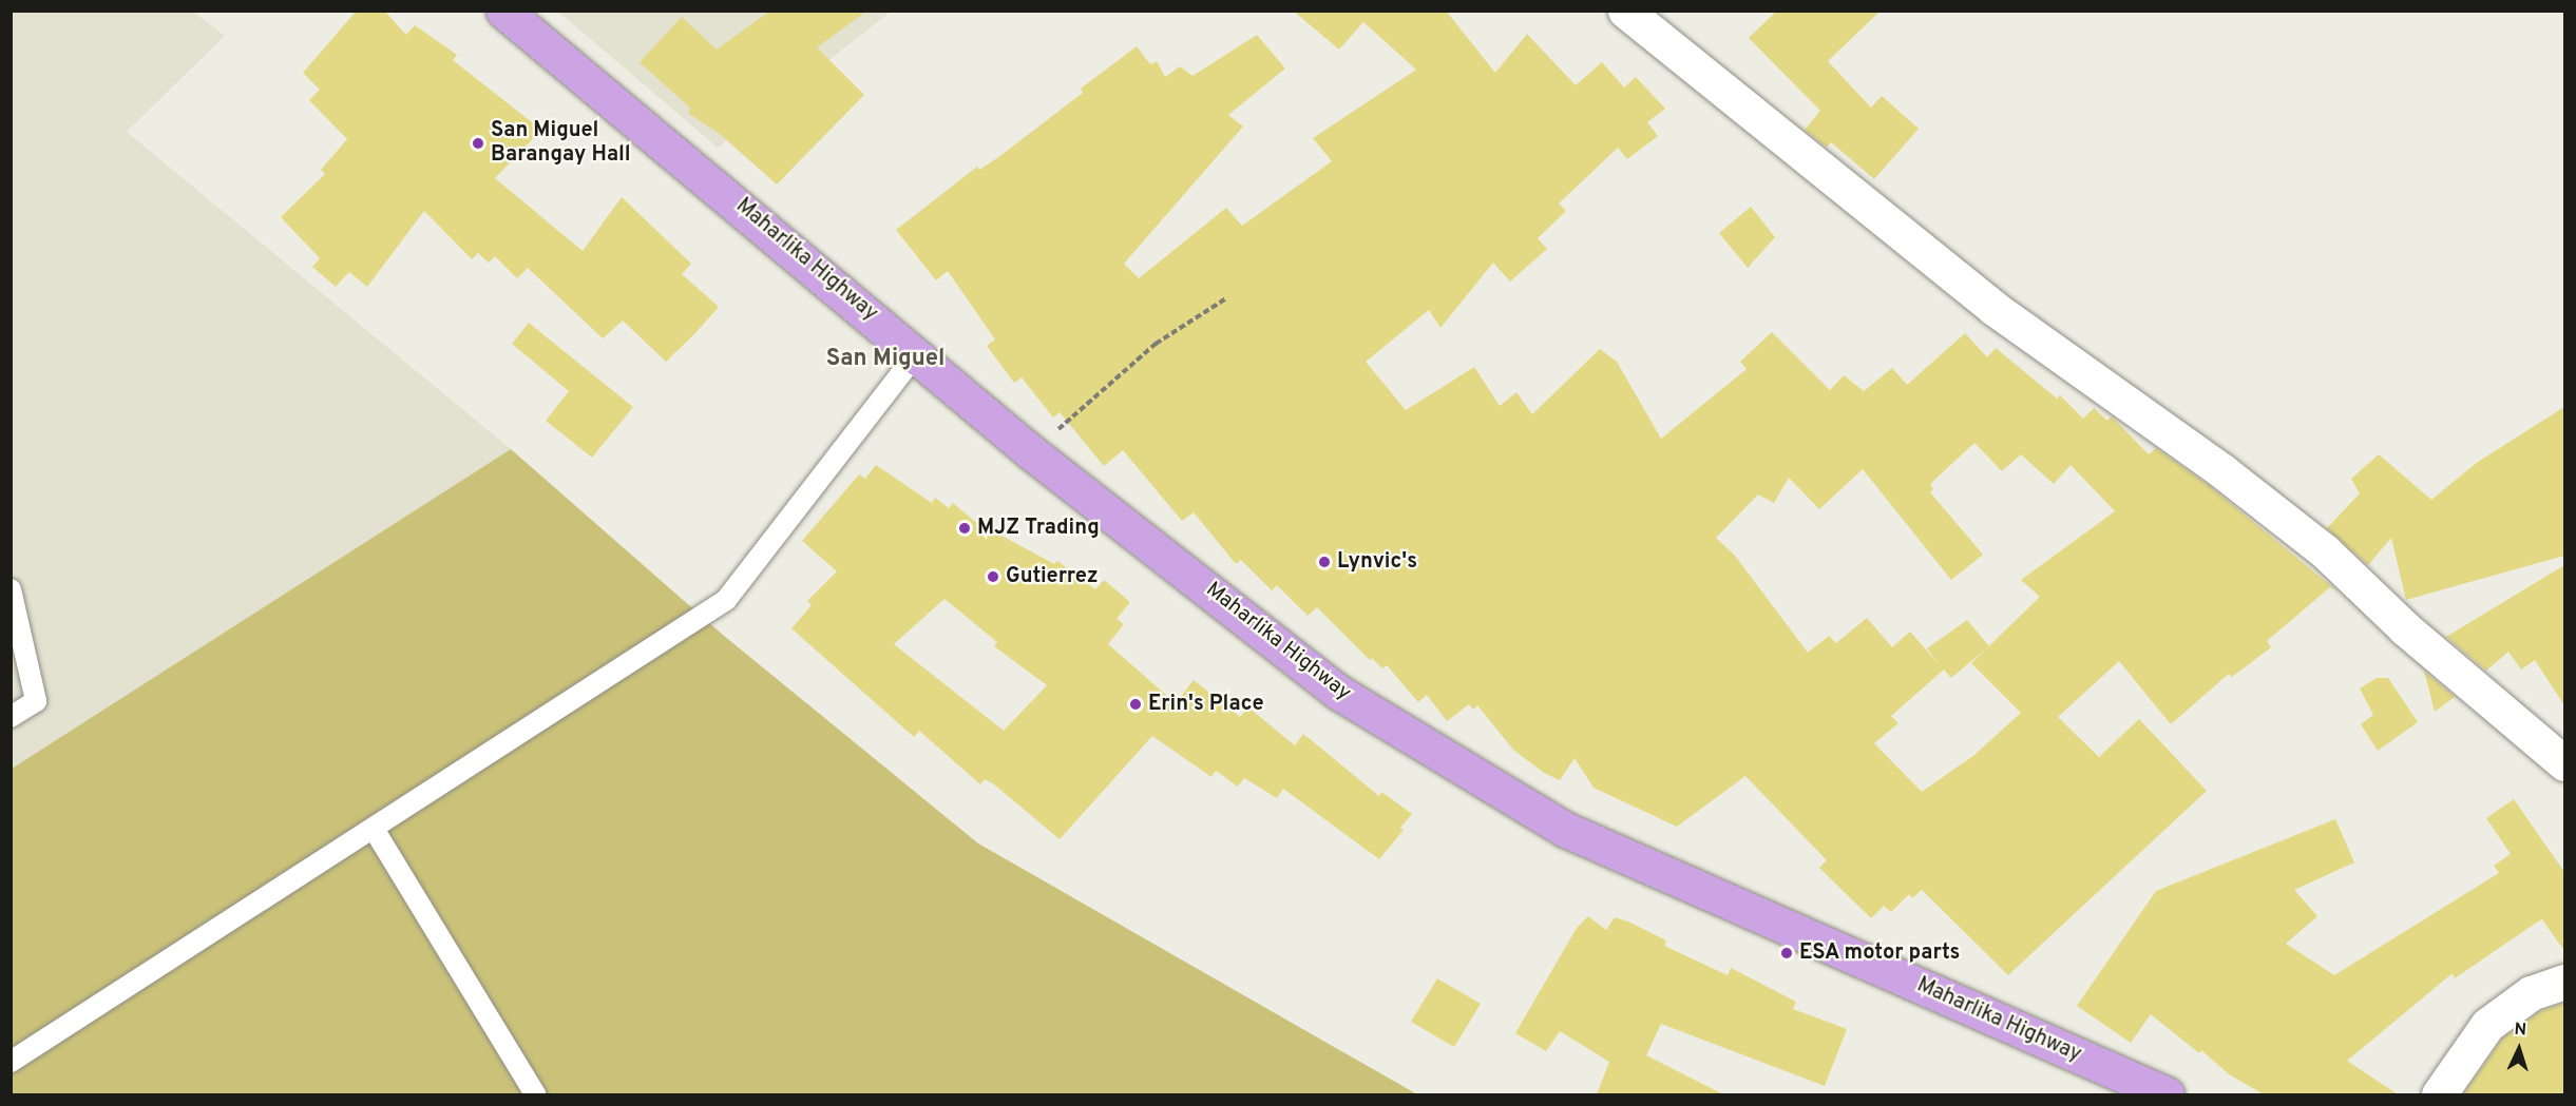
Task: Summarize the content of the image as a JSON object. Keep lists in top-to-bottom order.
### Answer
{
  "streets": {
    "highway": ["Maharlika Highway"]
  },
  "districts": ["San Miguel"],
  "places": [
    "San Miguel Barangay Hall",
    "MJZ Trading",
    "Lynvic's",
    "Gutierrez",
    "Erin's Place",
    "ESA motor parts"
  ],
  "north": "top"
}
